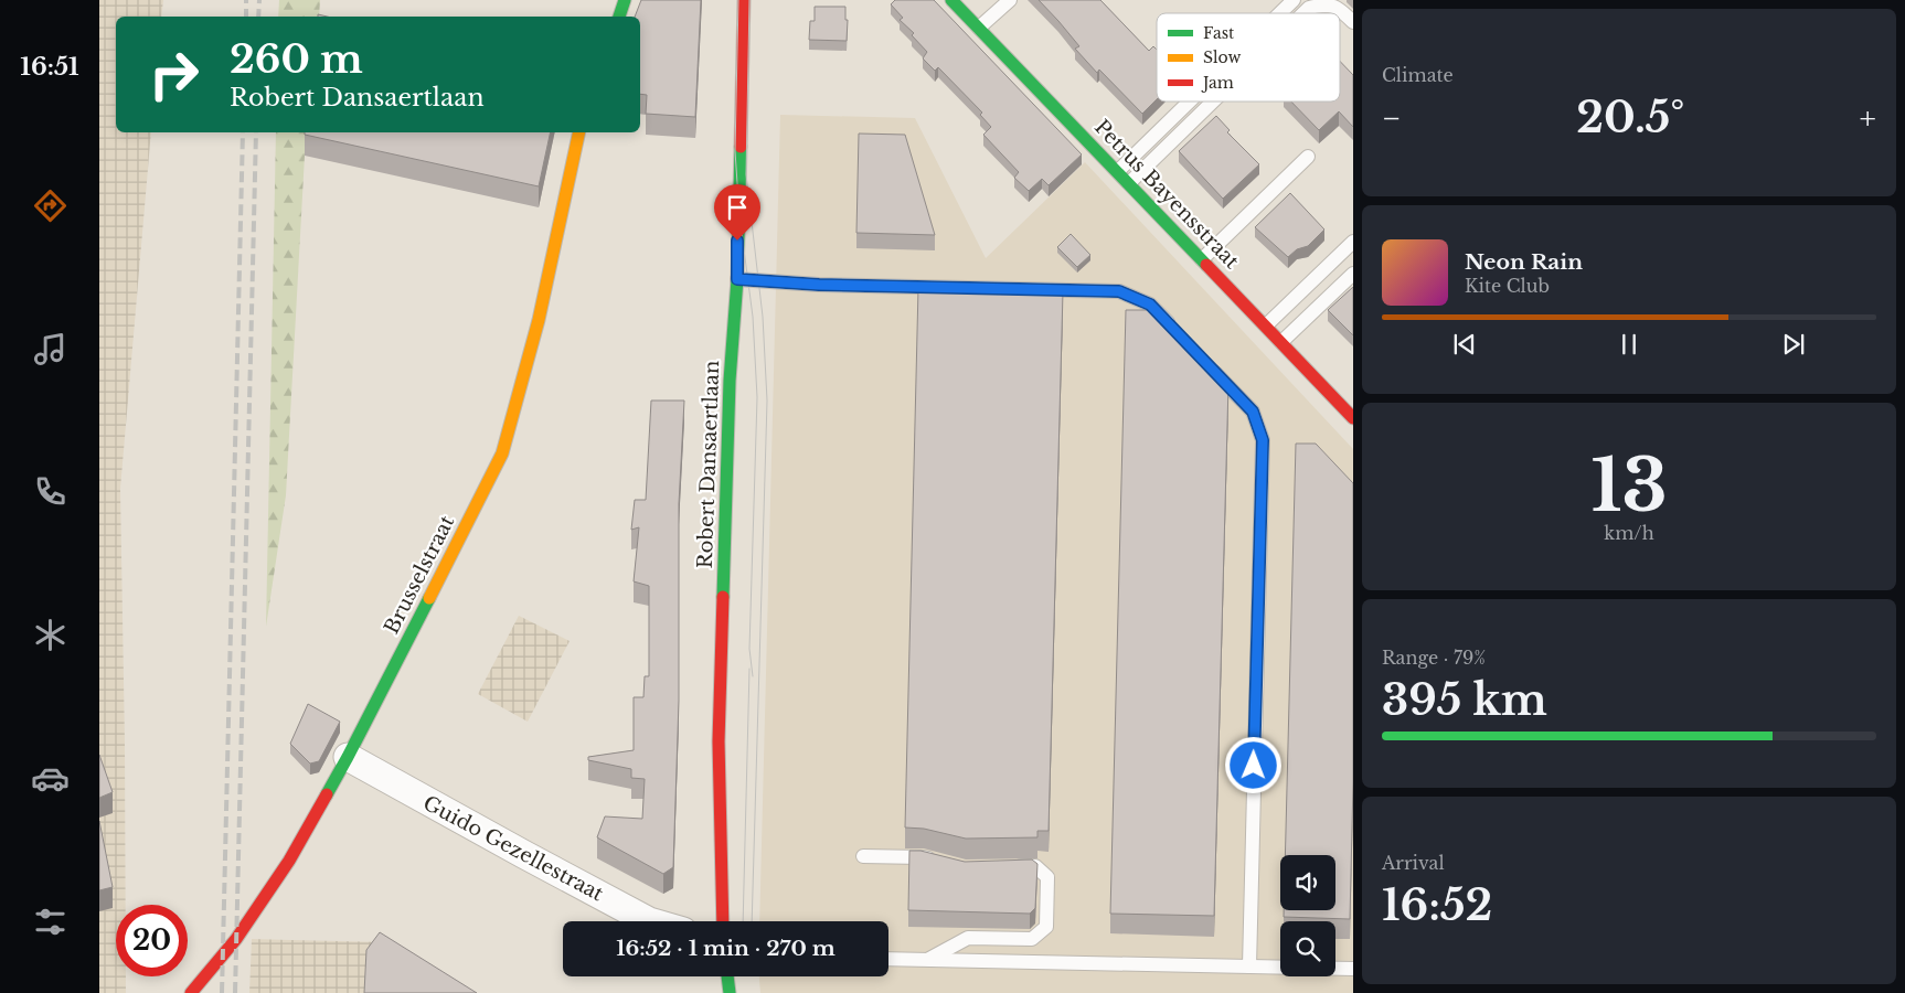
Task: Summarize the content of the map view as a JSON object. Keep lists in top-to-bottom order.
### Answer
{
  "streets": {
    "street": [
      "Petrus Bayensstraat",
      "Robert Dansaertlaan",
      "Brusselstraat",
      "Guido Gezellestraat"
    ]
  },
  "crossings": [
    ["Brusselstraat", "Guido Gezellestraat"]
  ],
  "legend": ["Fast", "Slow", "Jam"],
  "page": {
    "tabs": "16:51",
    "tile": [
      "Climate",
      ["13", "km/h"],
      ["Range · 79%", "395 km"],
      ["Arrival", "16:52"]
    ],
    "turn": ["260 m", "Robert Dansaertlaan"],
    "heat": ["−", "20.5°", "+"],
    "song": ["Neon Rain", "Kite Club"],
    "limit": "20",
    "trip": "16:52 · 1 min · 270 m"
  }
}
